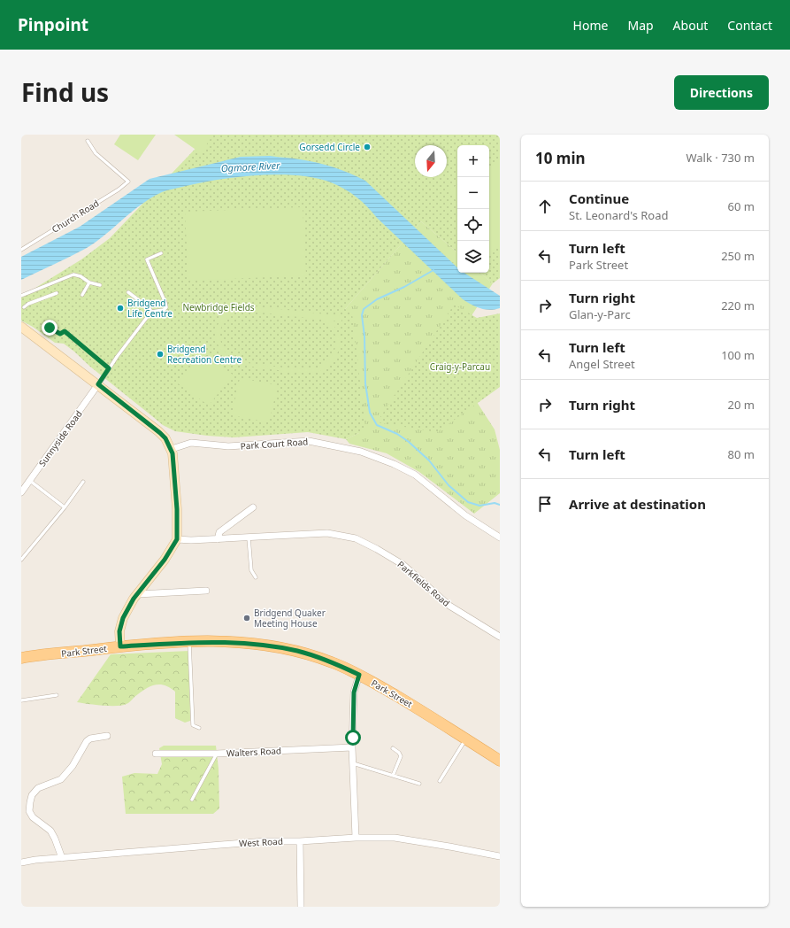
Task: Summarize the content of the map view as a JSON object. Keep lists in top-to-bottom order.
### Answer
{
  "streets": {
    "main road": ["Park Street"],
    "street": [
      "Sunnyside Road",
      "Park Court Road",
      "Parkfields Road",
      "Walters Road",
      "West Road"
    ],
    "lane": ["Church Road"]
  },
  "water": ["Ogmore River"],
  "parks": ["Newbridge Fields", "Craig-y-Parcau"],
  "places": [
    "Gorsedd Circle",
    "Bridgend Life Centre",
    "Bridgend Recreation Centre",
    "Bridgend Quaker Meeting House"
  ],
  "north": "bottom",
  "page": {
    "header": "Pinpoint",
    "nav": [
      "Home",
      "Map",
      "About",
      "Contact"
    ],
    "title": "Find us",
    "buttons": "Directions",
    "heading": ["10 min", "Walk · 730 m"],
    "map_buttons": ["+", "−"],
    "list": [
      ["Continue", "St. Leonard's Road", "60 m"],
      ["Turn left", "Park Street", "250 m"],
      ["Turn right", "Glan-y-Parc", "220 m"],
      ["Turn left", "Angel Street", "100 m"],
      ["Turn right", "20 m"],
      ["Turn left", "80 m"],
      "Arrive at destination"
    ]
  }
}
